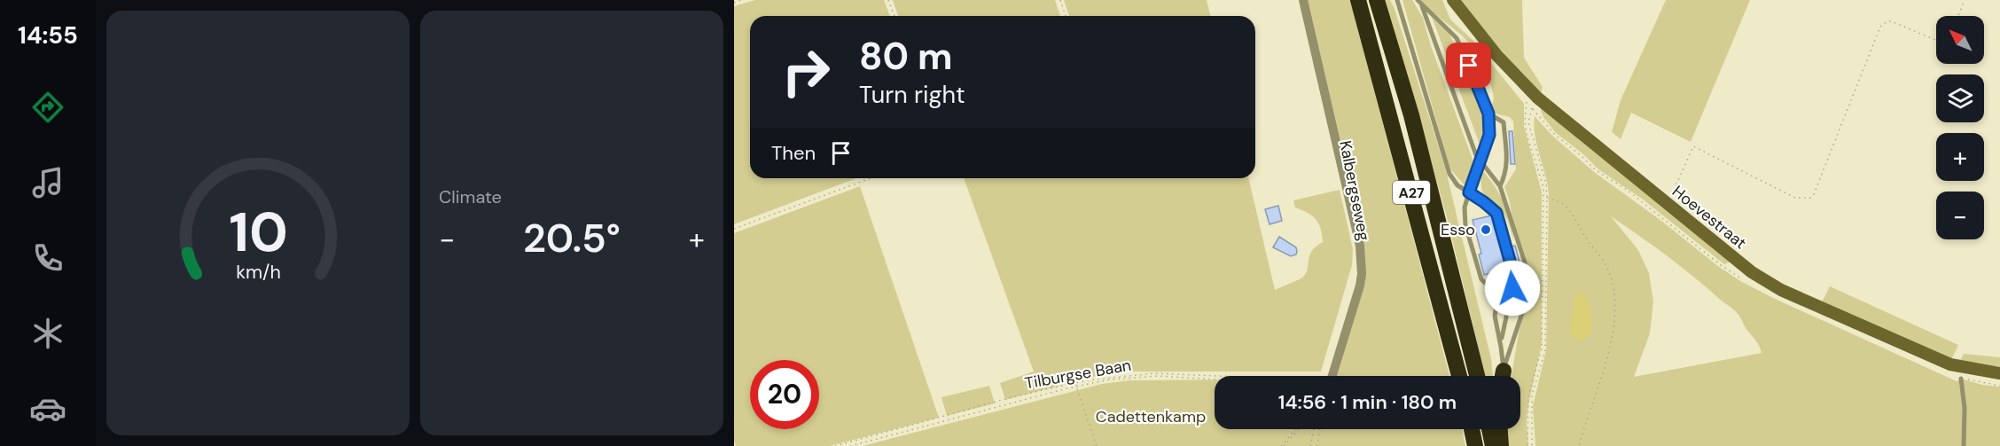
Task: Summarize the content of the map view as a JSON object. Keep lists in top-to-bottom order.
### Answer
{
  "streets": {
    "highway": ["A27"],
    "street": ["Kalbergseweg", "Hoevestraat"],
    "path": ["Tilburgse Baan"]
  },
  "parks": ["Cadettenkamp"],
  "places": ["Esso"],
  "north": "top left",
  "page": {
    "tabs": "14:55",
    "tile": "Climate",
    "map_buttons": ["+", "−"],
    "turn": ["80 m", "Turn right"],
    "then": "Then",
    "heat": ["−", "20.5°", "+"],
    "limit": "20",
    "trip": "14:56 · 1 min · 180 m",
    "gauge": ["10", "km/h"]
  }
}
